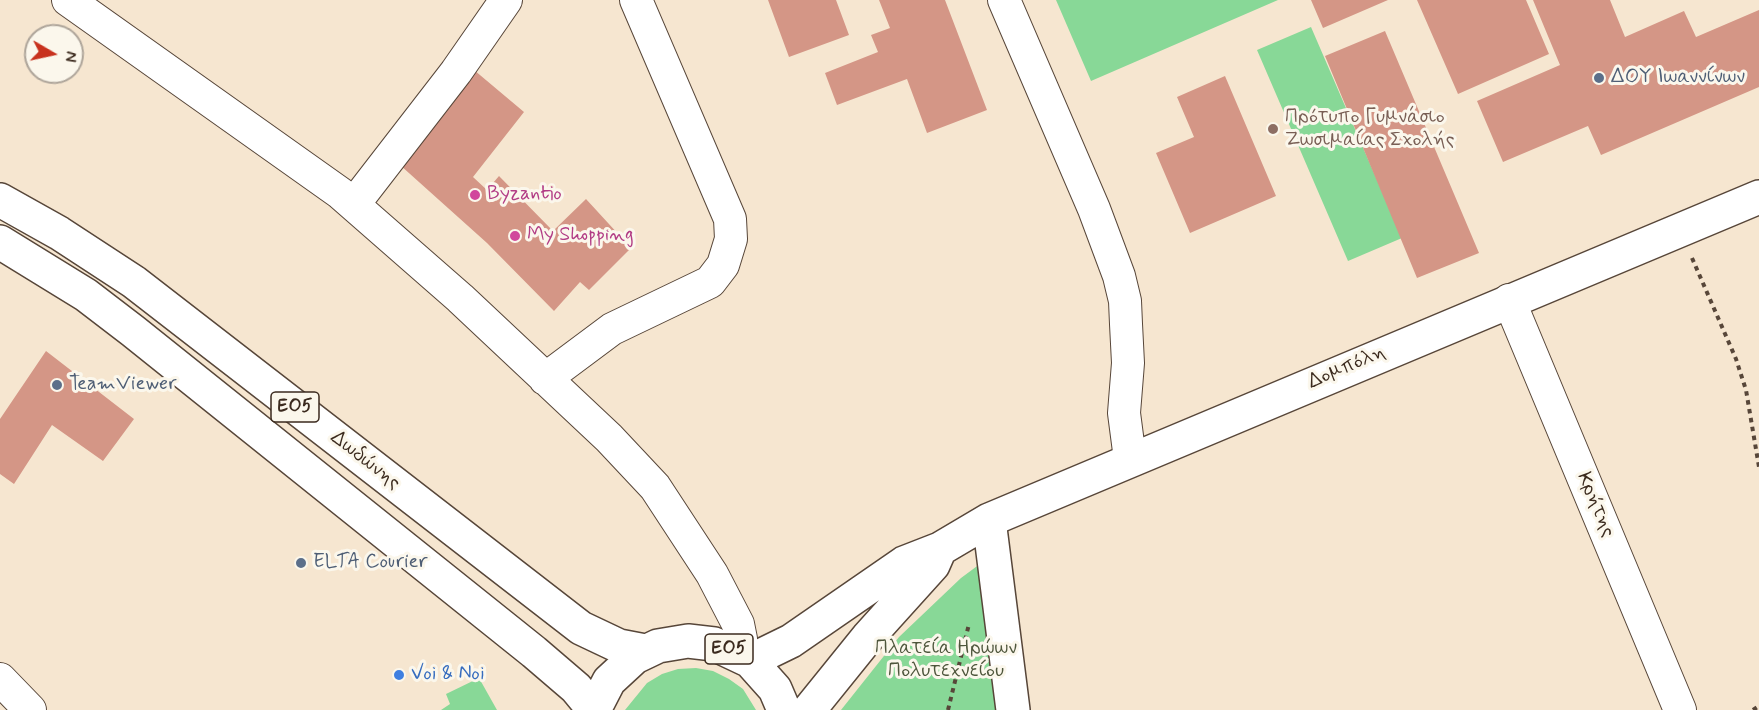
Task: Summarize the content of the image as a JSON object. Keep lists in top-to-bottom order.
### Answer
{
  "streets": {
    "main road": ["Δομπόλη", "ΕΟ5", "Δωδώνης"],
    "street": ["Κρήτης"]
  },
  "crossings": [
    ["Δομπόλη", "Δωδώνης"],
    ["Δομπόλη", "Κρήτης"]
  ],
  "parks": ["Πλατεία Ηρώων Πολυτεχνείου"],
  "places": [
    "ΔΟΥ Ιωαννίνων",
    "Πρότυπο Γυμνάσιο Ζωσιμαίας Σχολής",
    "Byzantio",
    "My Shopping",
    "TeamViewer",
    "ELTA Courier",
    "Voi & Noi"
  ],
  "north": "right"
}
